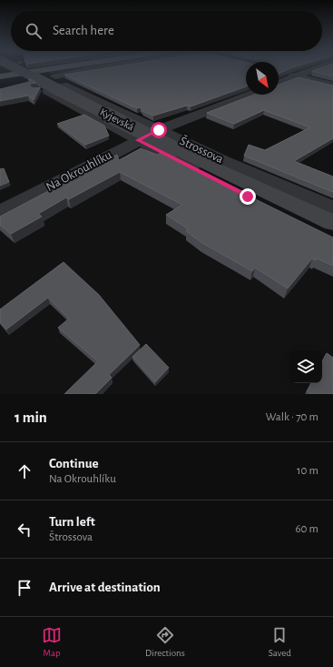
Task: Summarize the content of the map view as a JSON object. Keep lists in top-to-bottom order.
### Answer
{
  "streets": {
    "street": ["Kyjevská", "Štrossova", "Na Okrouhlíku"]
  },
  "crossings": [
    ["Štrossova", "Na Okrouhlíku"]
  ],
  "north": "bottom right",
  "page": {
    "search": "Search here",
    "heading": ["1 min", "Walk · 70 m"],
    "list": [
      ["Continue", "Na Okrouhlíku", "10 m"],
      ["Turn left", "Štrossova", "60 m"],
      "Arrive at destination"
    ],
    "nav": ["Map", "Directions", "Saved"]
  }
}
